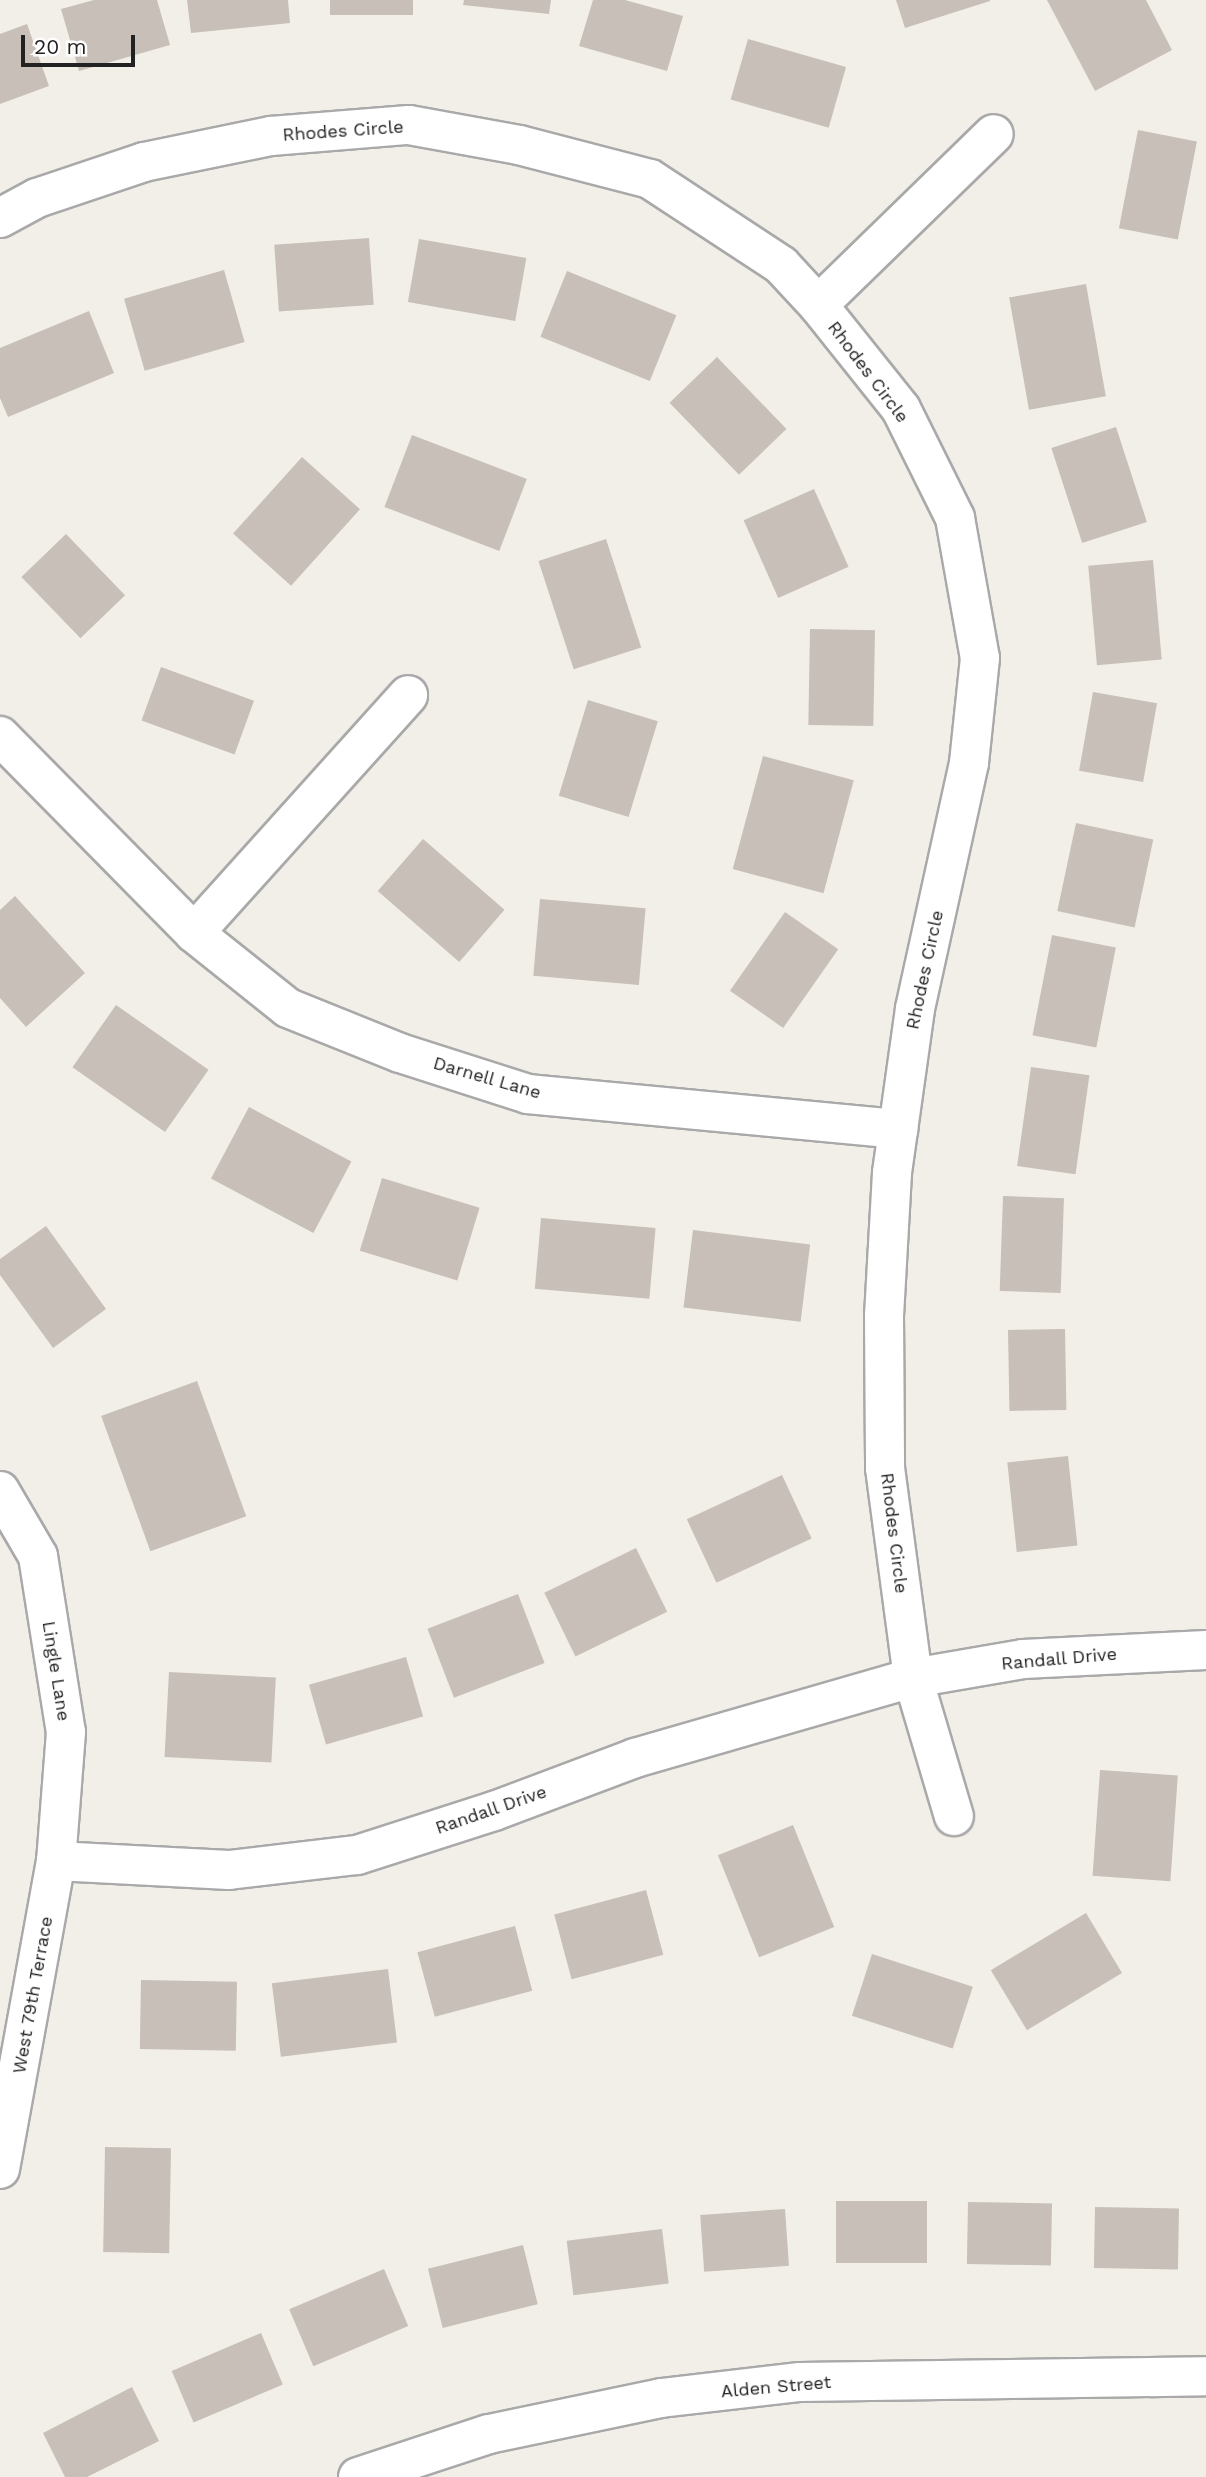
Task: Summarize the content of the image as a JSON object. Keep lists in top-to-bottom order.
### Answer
{
  "streets": {
    "street": [
      "Rhodes Circle",
      "Darnell Lane",
      "Randall Drive",
      "Lingle Lane",
      "West 79th Terrace",
      "Alden Street"
    ]
  },
  "crossings": [
    ["Rhodes Circle", "Darnell Lane"],
    ["Rhodes Circle", "Randall Drive"],
    ["Randall Drive", "Lingle Lane"],
    ["Randall Drive", "West 79th Terrace"],
    ["Lingle Lane", "West 79th Terrace"]
  ],
  "scale_bar": "20 m"
}
